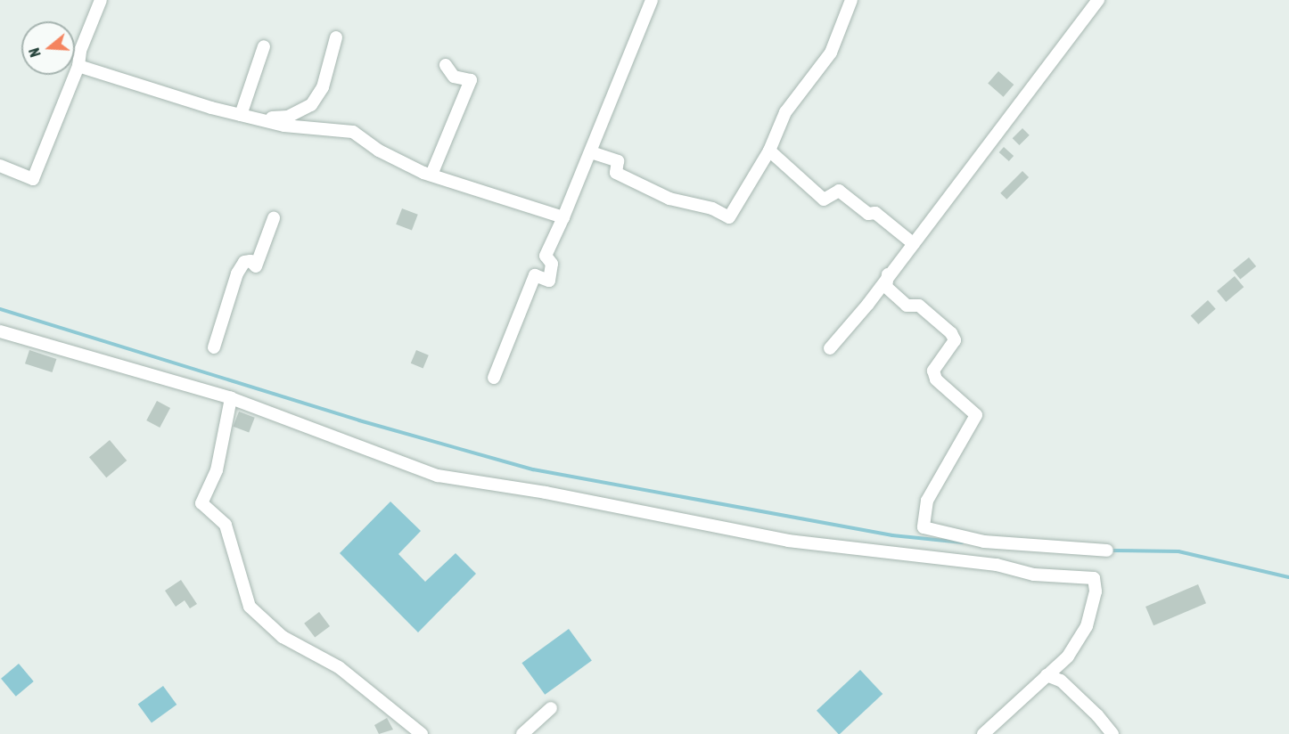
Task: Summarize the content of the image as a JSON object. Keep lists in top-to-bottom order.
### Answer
{
  "north": "left"
}
